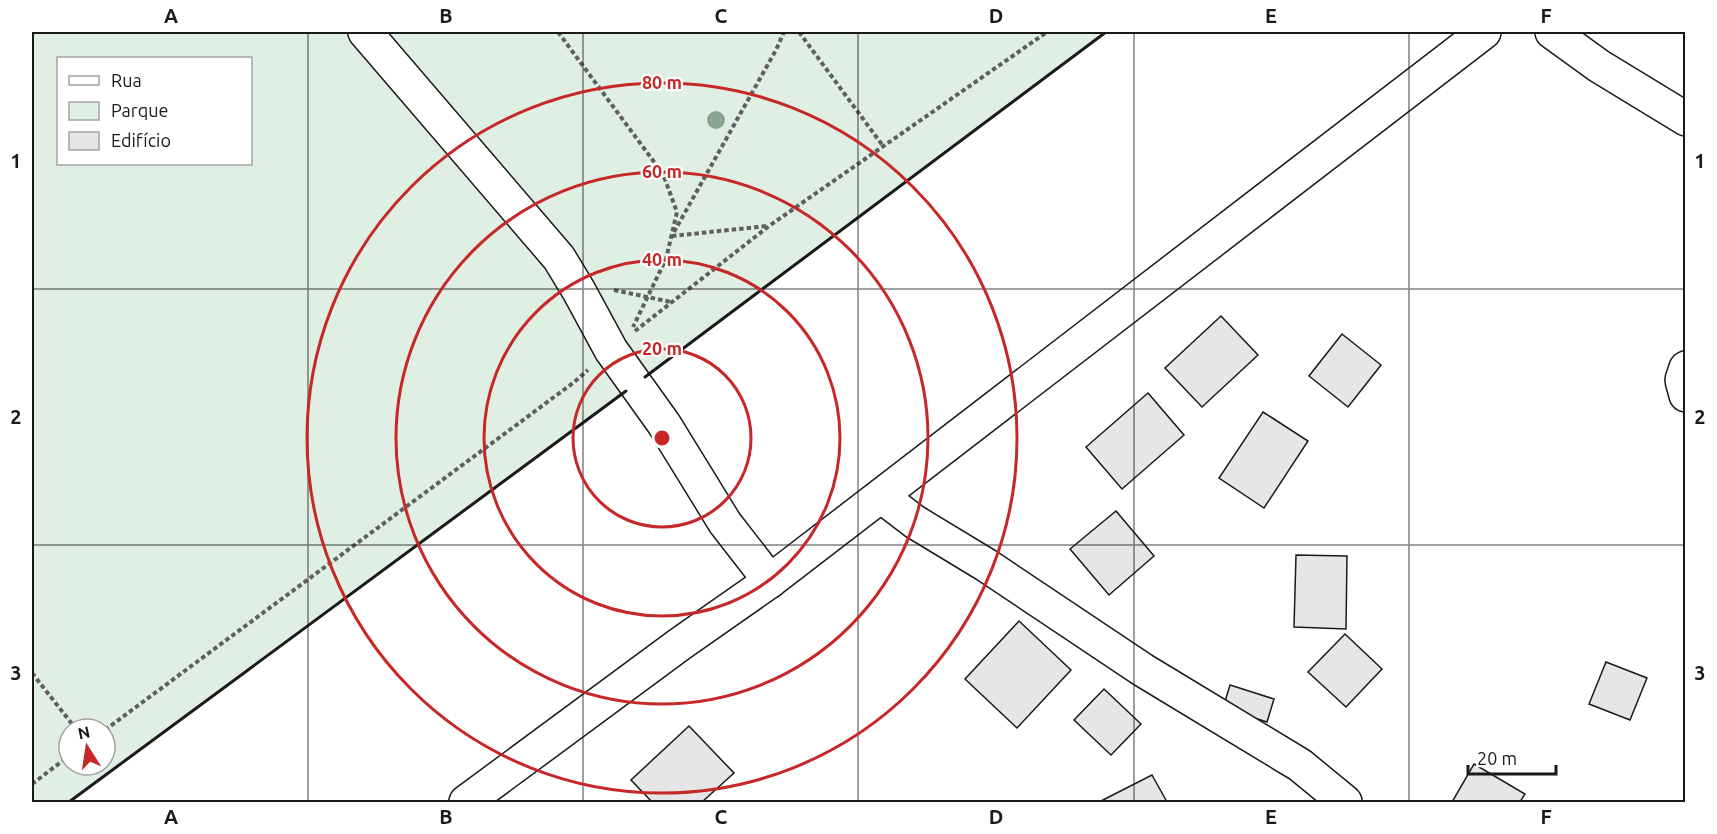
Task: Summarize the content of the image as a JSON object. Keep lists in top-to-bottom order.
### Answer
{
  "legend": ["Rua", "Parque", "Edifício"],
  "scale_bar": "20 m",
  "north": "top",
  "grid": {
    "columns": [
      "A",
      "B",
      "C",
      "D",
      "E",
      "F"
    ],
    "rows": ["1", "2", "3"]
  },
  "rings": [
    "80 m",
    "60 m",
    "40 m",
    "20 m"
  ]
}
